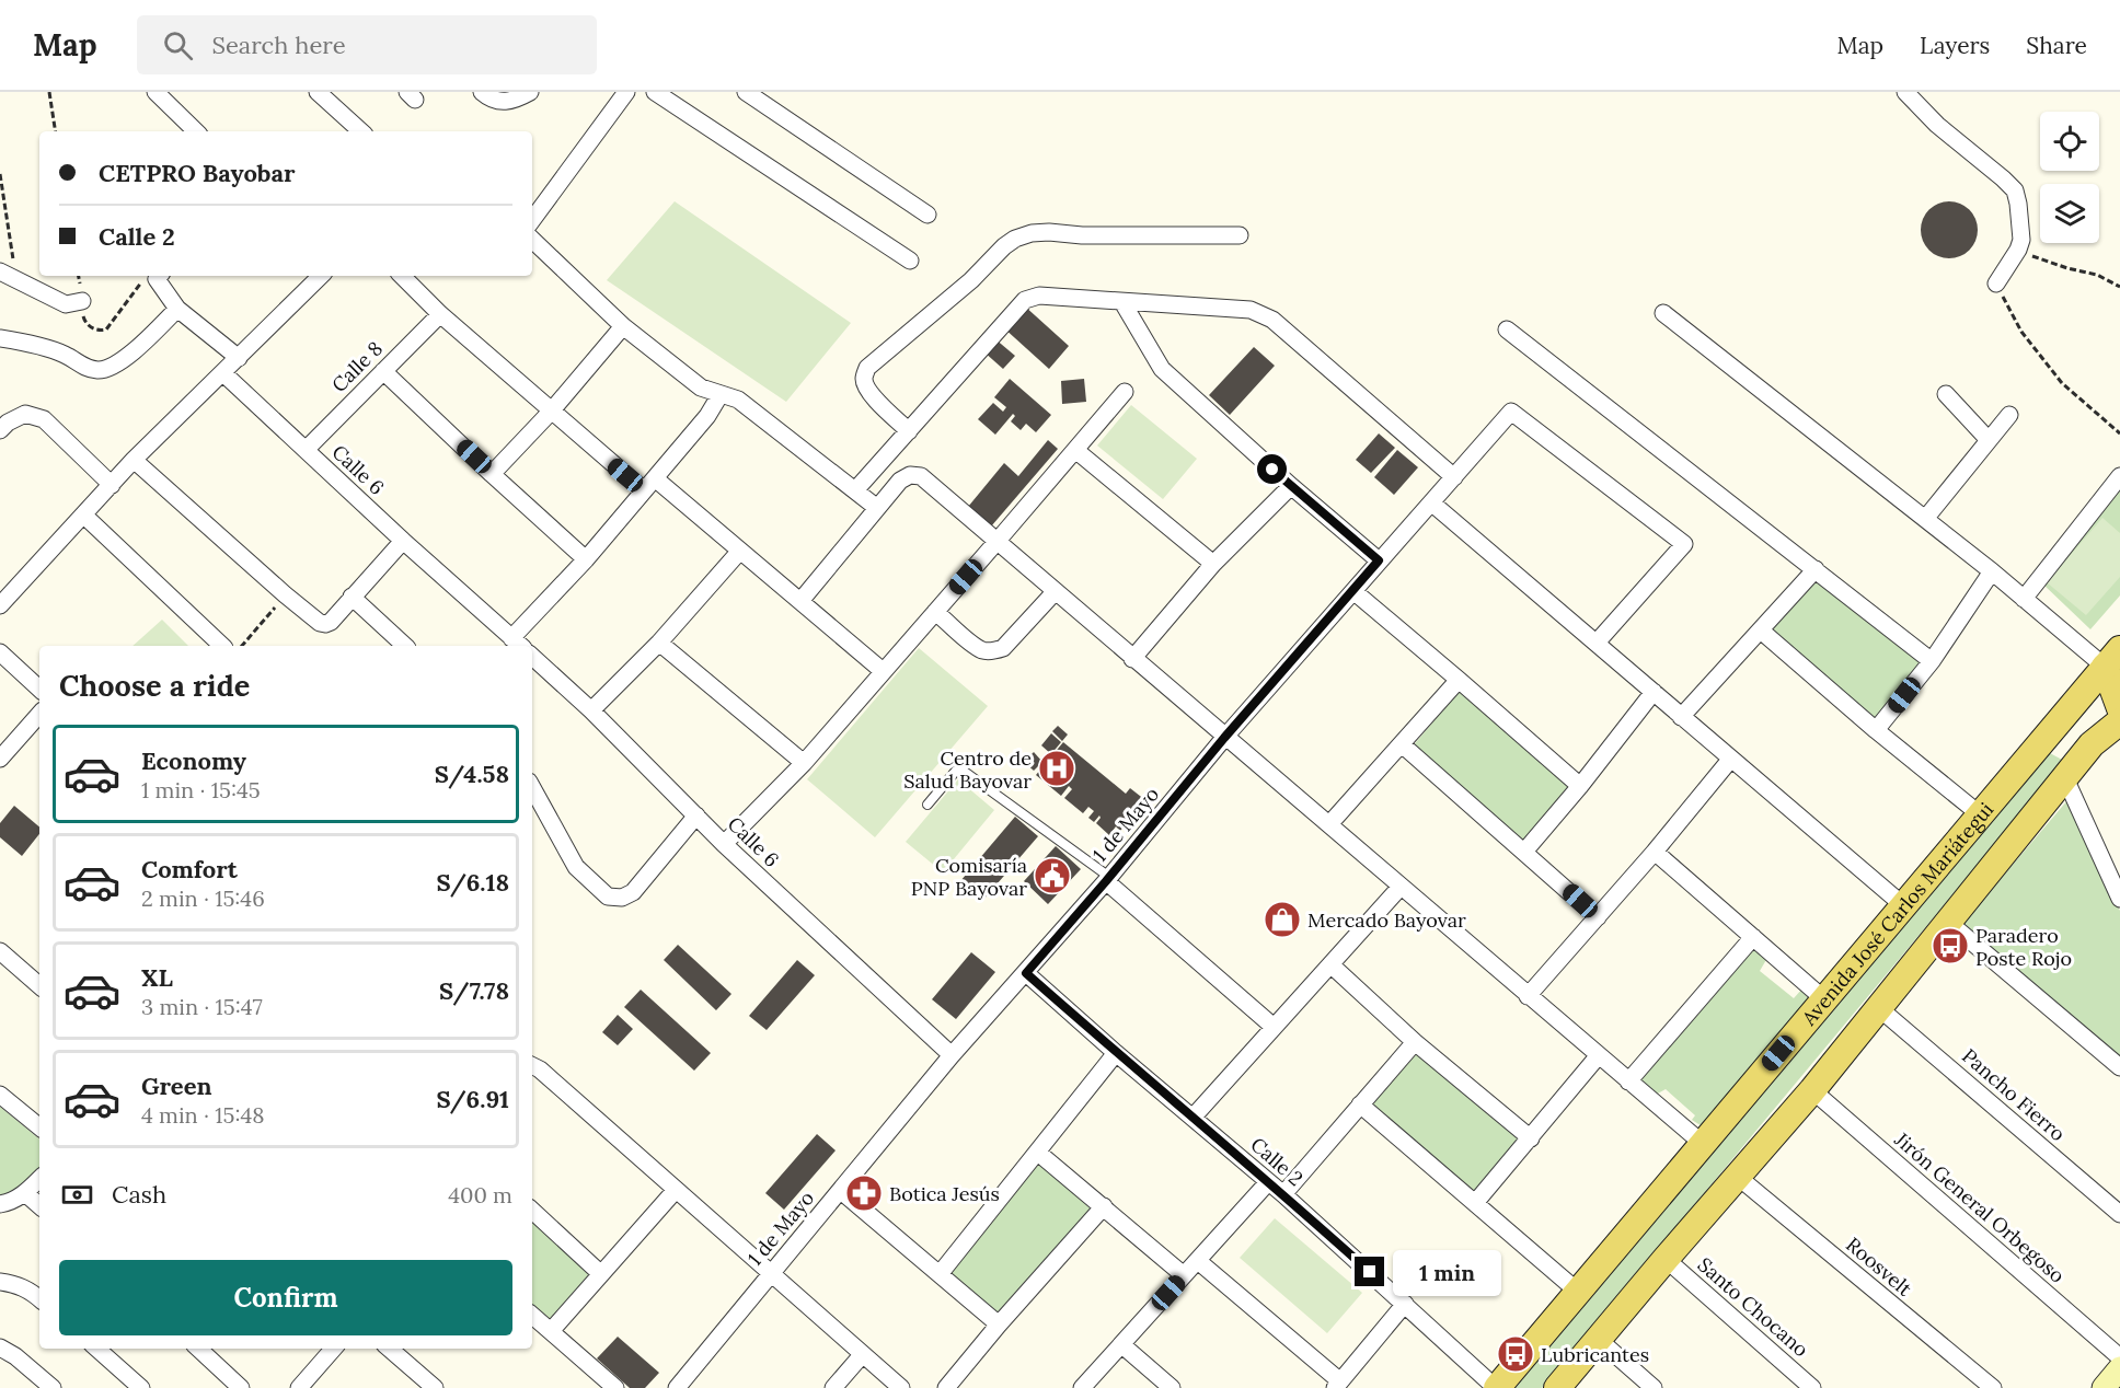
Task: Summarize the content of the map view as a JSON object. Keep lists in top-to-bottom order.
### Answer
{
  "streets": {
    "main road": ["Avenida José Carlos Mariátegui"],
    "street": [
      "Calle 8",
      "Calle 6",
      "1 de Mayo",
      "Pancho Fierro",
      "Calle 2",
      "Jirón General Orbegoso",
      "Roosvelt",
      "Santo Chocano"
    ]
  },
  "crossings": [
    ["Calle 8", "Calle 6"],
    ["Calle 6", "1 de Mayo"],
    ["1 de Mayo", "Calle 2"],
    ["Avenida José Carlos Mariátegui", "Calle 2"]
  ],
  "places": {
    "hospital": ["Centro de Salud Bayovar"],
    "public building": ["Comisaría PNP Bayovar"],
    "shop": ["Mercado Bayovar"],
    "bus stop": ["Paradero Poste Rojo", "Lubricantes"],
    "pharmacy": ["Botica Jesús"]
  },
  "page": {
    "header": "Map",
    "search": "Search here",
    "nav": ["Map", "Layers", "Share"],
    "banner": ["CETPRO Bayobar", "Calle 2"],
    "heading": "Choose a ride",
    "list": [
      {
        "name": "Economy",
        "note": "1 min · 15:45",
        "value": "S/4.58"
      },
      {
        "name": "Comfort",
        "note": "2 min · 15:46",
        "value": "S/6.18"
      },
      {
        "name": "XL",
        "note": "3 min · 15:47",
        "value": "S/7.78"
      },
      {
        "name": "Green",
        "note": "4 min · 15:48",
        "value": "S/6.91"
      }
    ],
    "pay": ["Cash", "400 m"],
    "buttons": "Confirm",
    "bubble": "1 min"
  }
}
